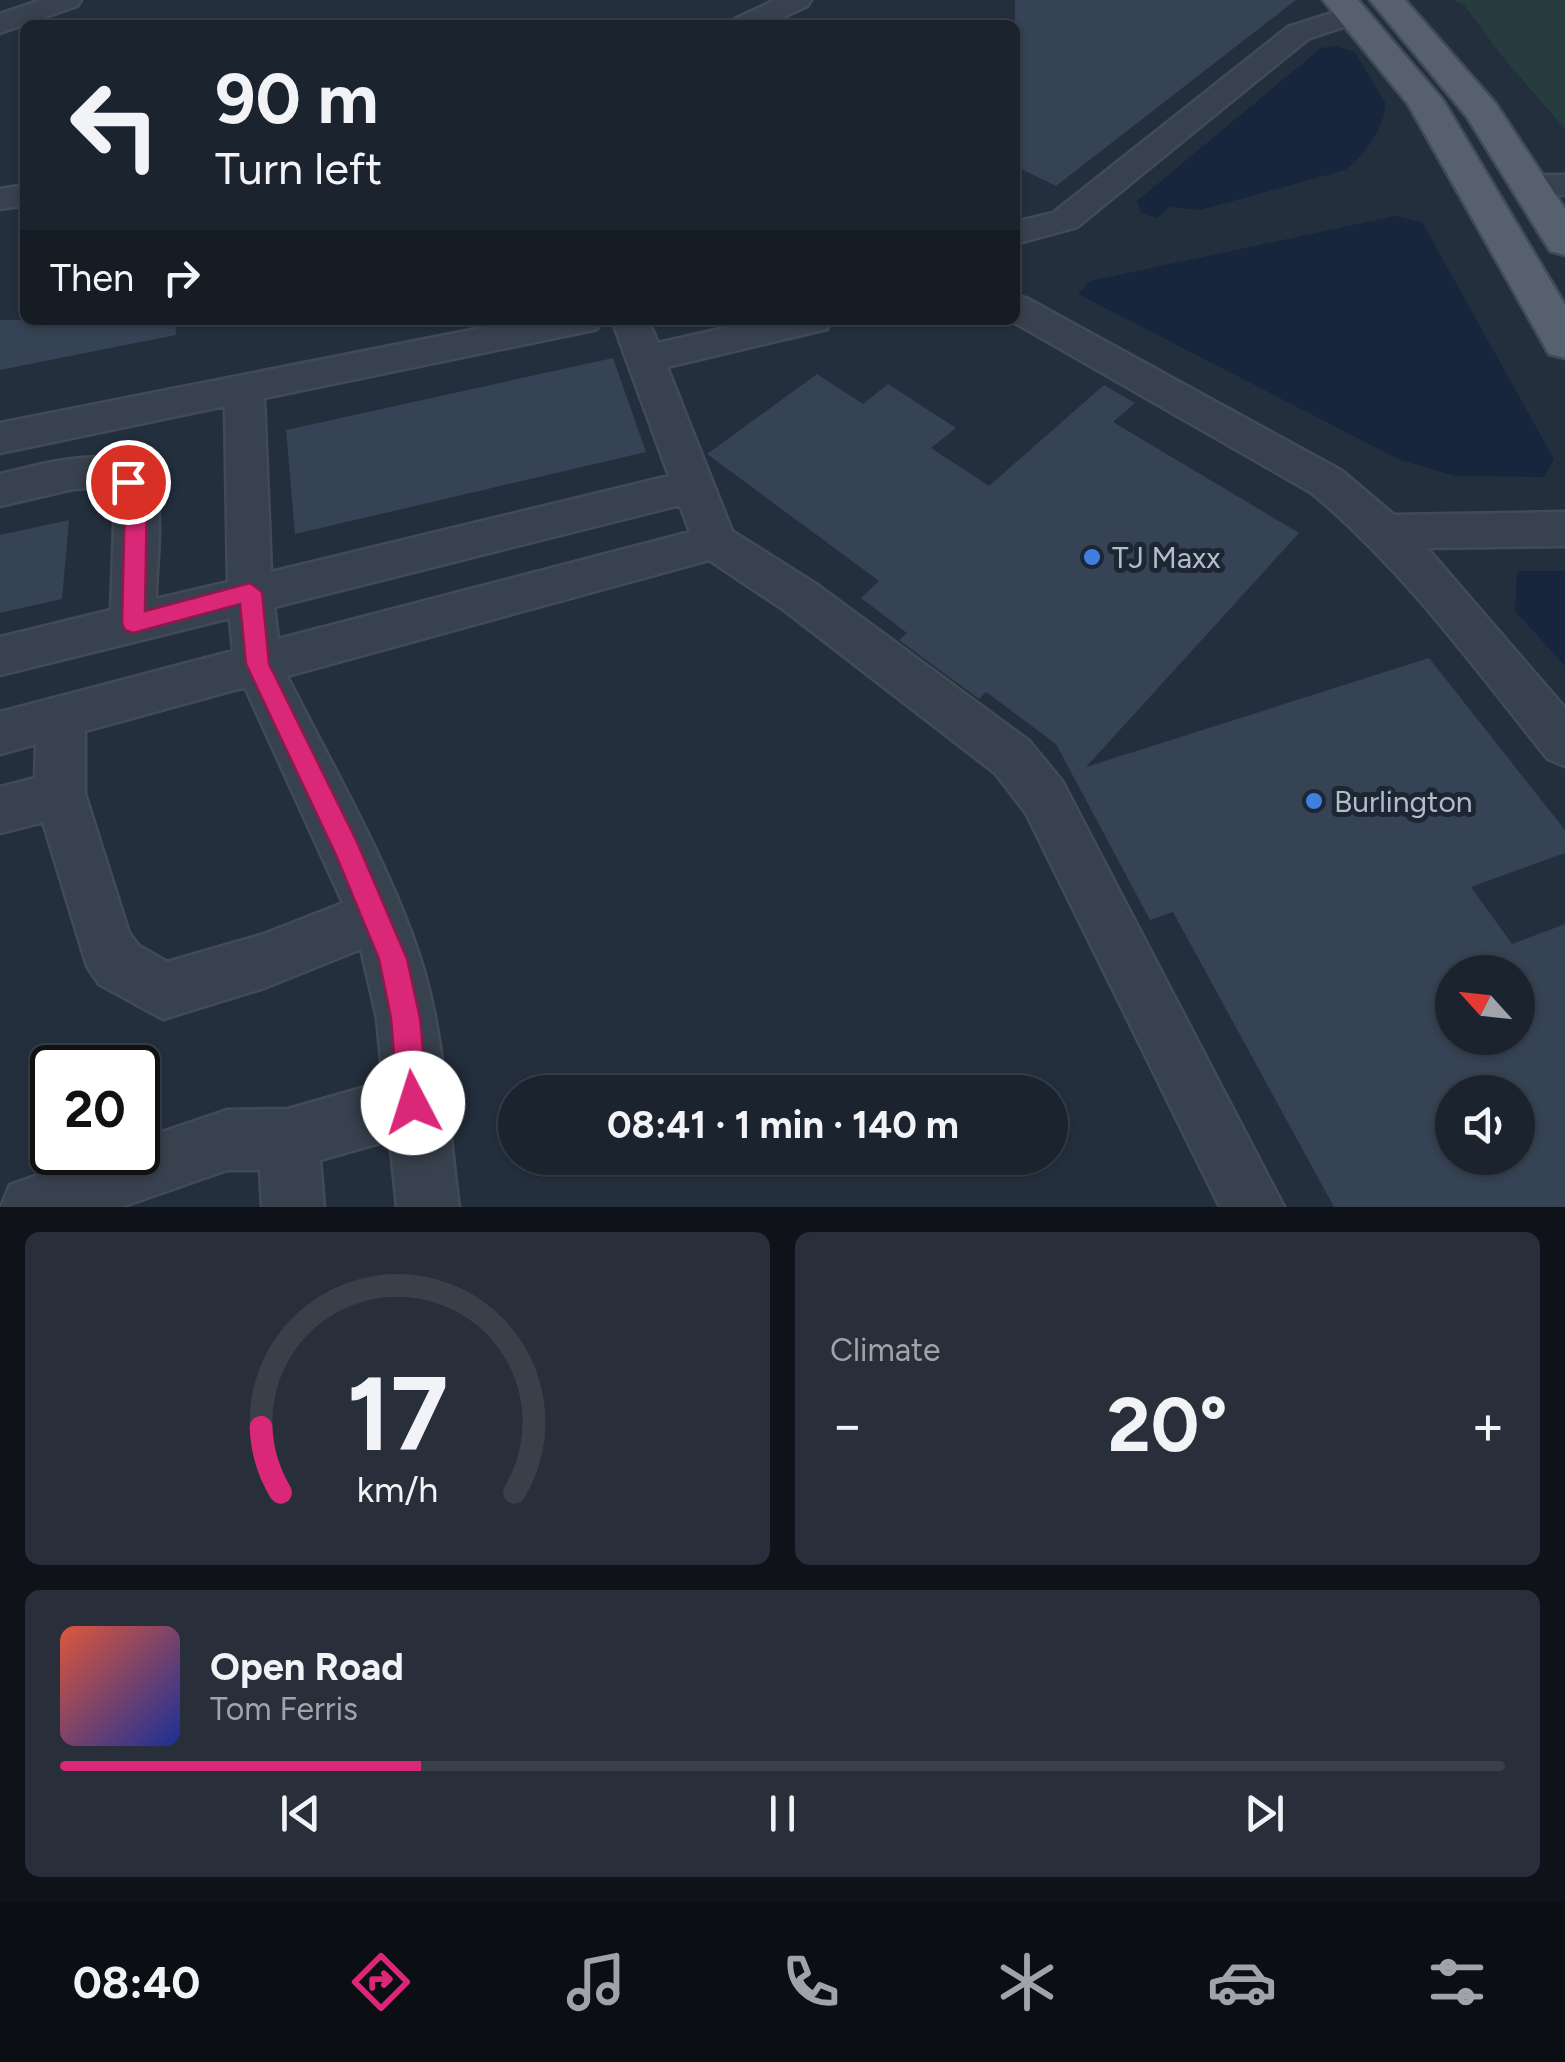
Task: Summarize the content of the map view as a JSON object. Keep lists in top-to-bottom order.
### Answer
{
  "places": ["TJ Maxx", "Burlington"],
  "north": "top left",
  "page": {
    "turn": ["90 m", "Turn left"],
    "then": "Then",
    "limit": "20",
    "trip": "08:41 · 1 min · 140 m",
    "tile": "Climate",
    "heat": ["−", "20°", "+"],
    "song": ["Open Road", "Tom Ferris"],
    "tabs": "08:40",
    "gauge": ["17", "km/h"]
  }
}
